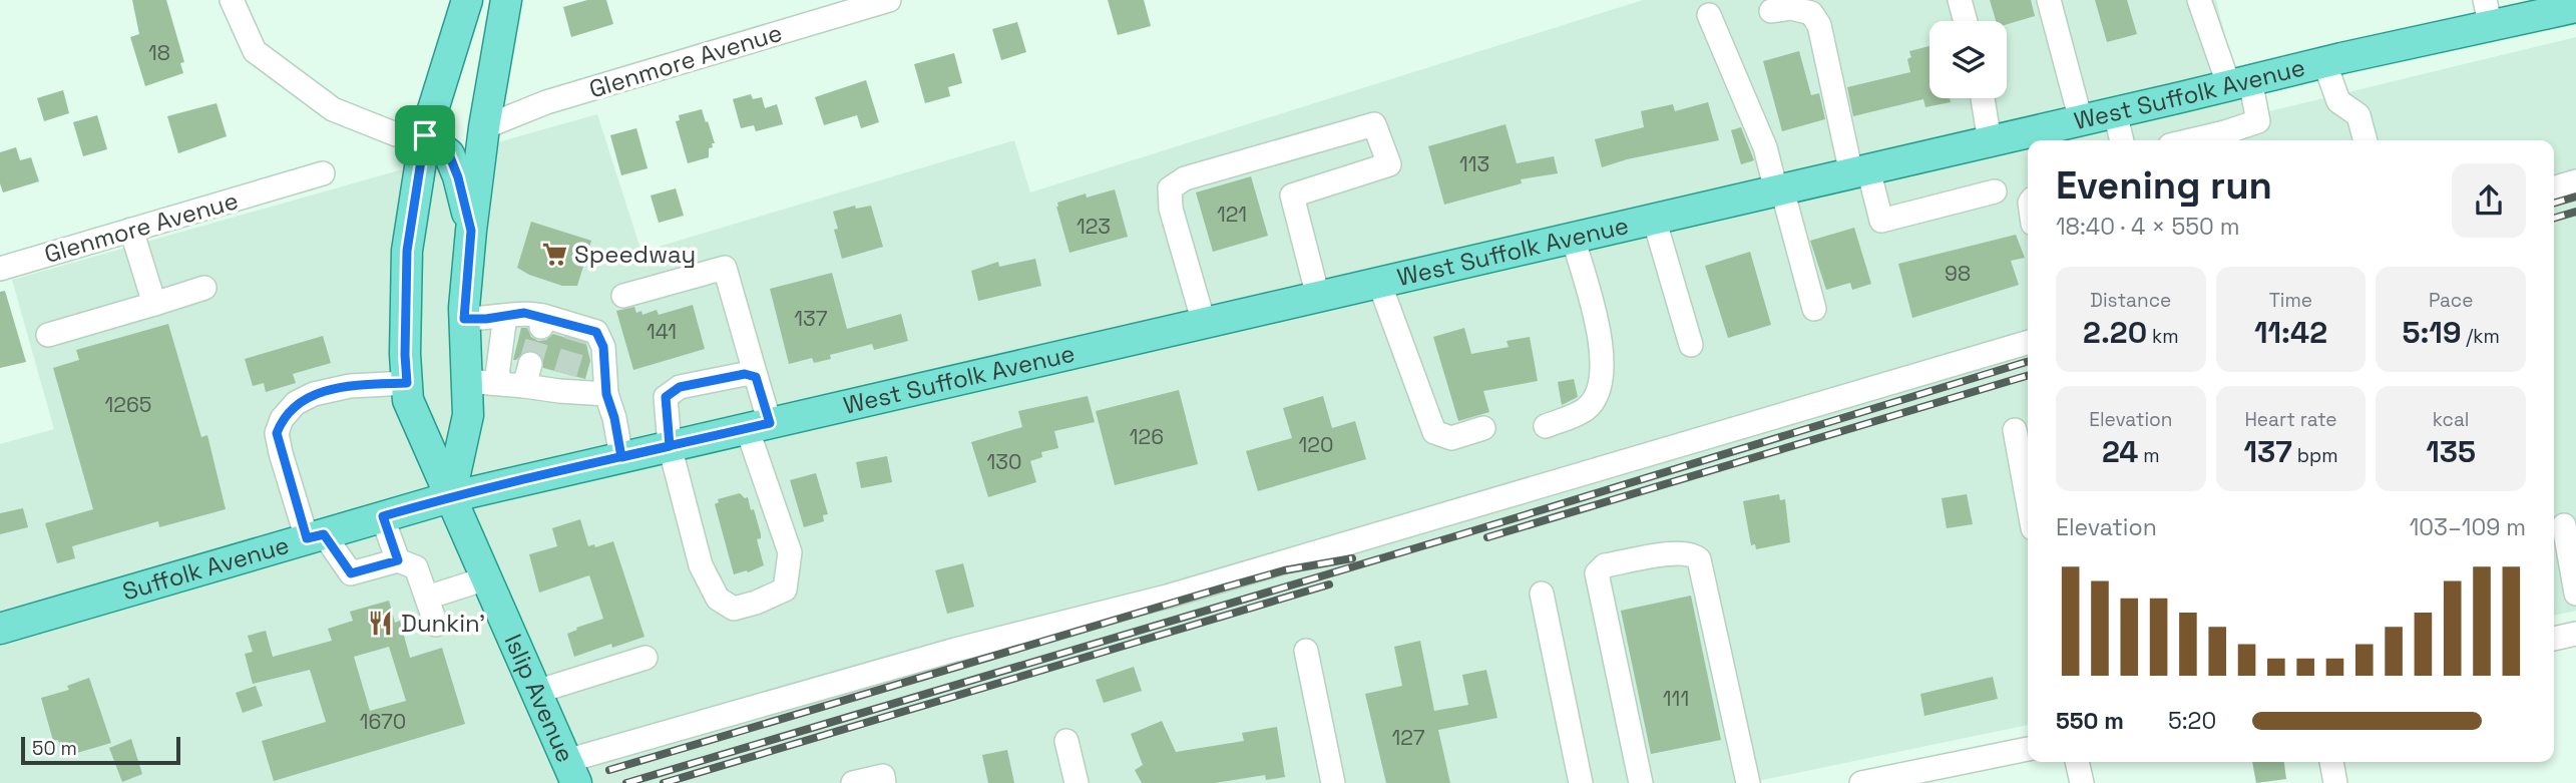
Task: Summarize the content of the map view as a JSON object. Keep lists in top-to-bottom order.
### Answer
{
  "streets": {
    "main road": ["West Suffolk Avenue", "Suffolk Avenue", "Islip Avenue"],
    "street": ["Glenmore Avenue"]
  },
  "crossings": [
    ["West Suffolk Avenue", "Suffolk Avenue"],
    ["West Suffolk Avenue", "Islip Avenue"],
    ["Suffolk Avenue", "Islip Avenue"]
  ],
  "places": {
    "supermarket": ["Speedway"],
    "restaurant": ["Dunkin'"]
  },
  "house_numbers": [
    "18",
    "113",
    "121",
    "123",
    "98",
    "137",
    "141",
    "1265",
    "126",
    "120",
    "130",
    "111",
    "1670",
    "127"
  ],
  "scale_bar": "50 m",
  "page": {
    "heading": ["Evening run", "18:40 · 4 × 550 m"],
    "stats": [
      ["Distance", "2.20 km"],
      ["Time", "11:42"],
      ["Pace", "5:19 /km"],
      ["Elevation", "24 m"],
      ["Heart rate", "137 bpm"],
      ["kcal", "135"]
    ],
    "chart": ["Elevation", "103–109 m"],
    "list": [
      {
        "name": "550 m",
        "note": "5:20"
      }
    ],
    "scale": "50 m"
  }
}
